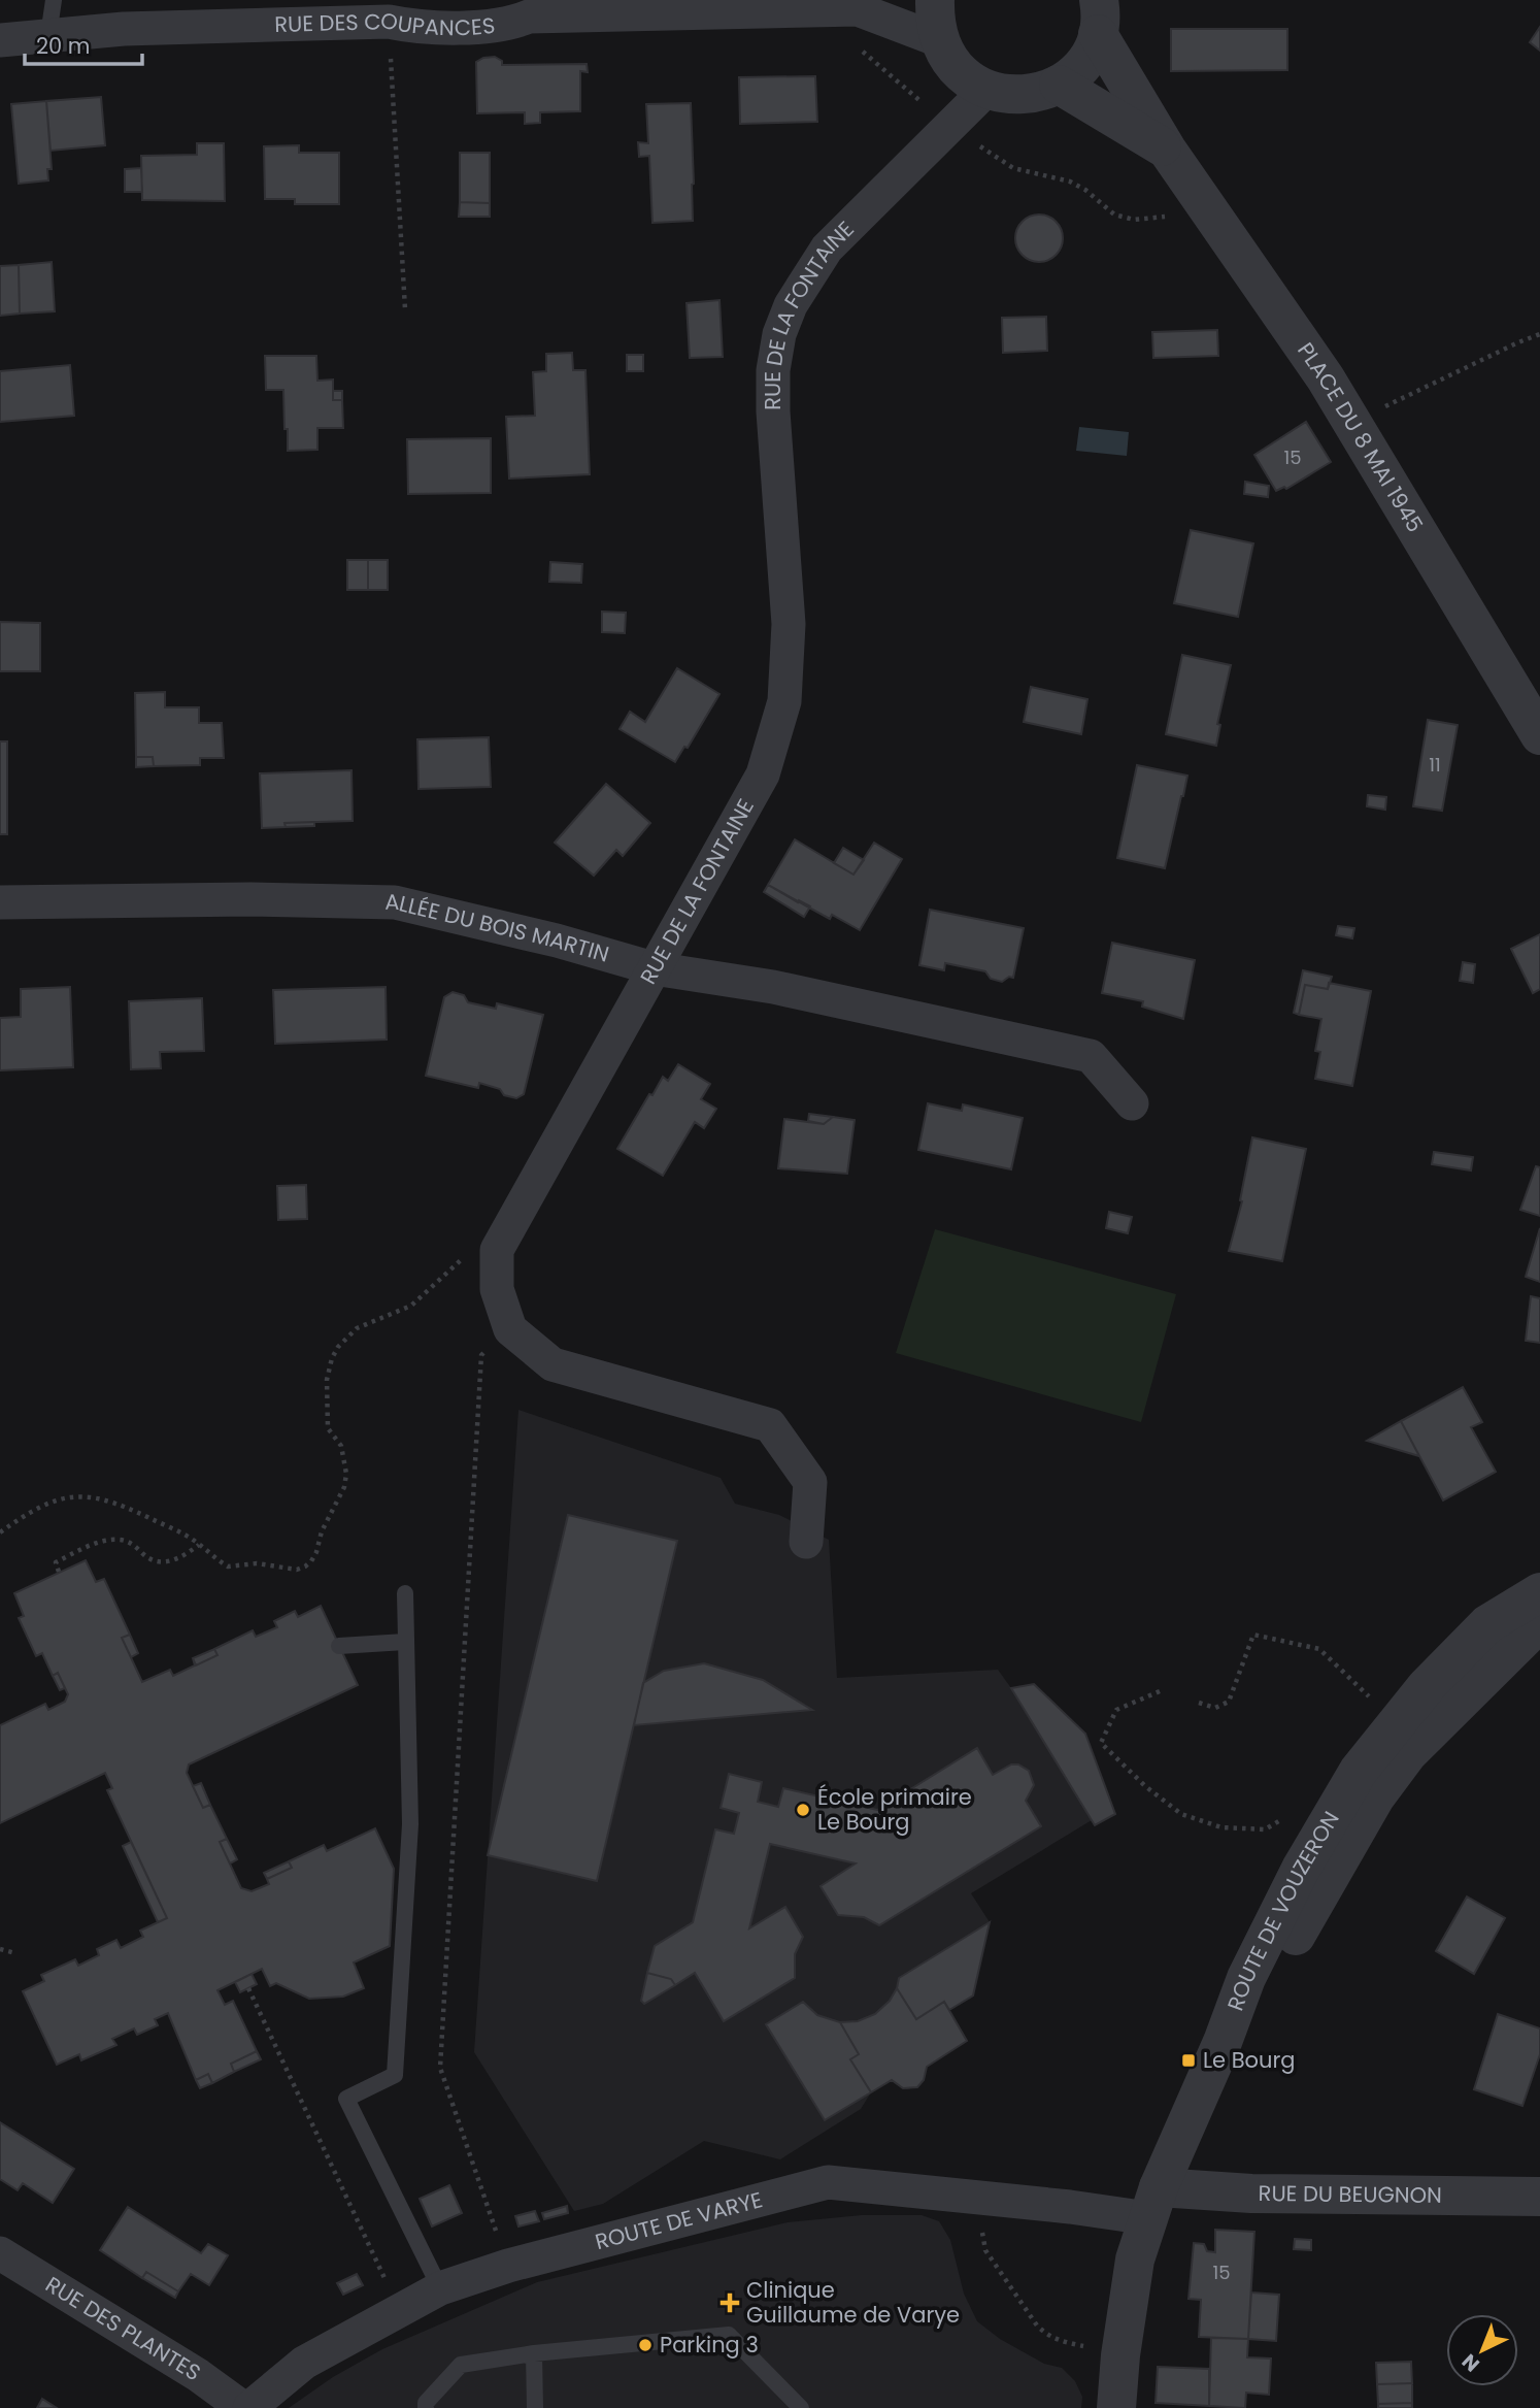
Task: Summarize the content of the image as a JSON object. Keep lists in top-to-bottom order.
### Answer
{
  "streets": {
    "street": [
      "RUE DES COUPANCES",
      "RUE DE LA FONTAINE",
      "PLACE DU 8 MAI 1945",
      "ALLÉE DU BOIS MARTIN",
      "ROUTE DE VOUZERON",
      "RUE DU BEUGNON",
      "ROUTE DE VARYE",
      "RUE DES PLANTES"
    ]
  },
  "crossings": [
    ["RUE DE LA FONTAINE", "ALLÉE DU BOIS MARTIN"],
    ["ROUTE DE VOUZERON", "RUE DU BEUGNON"],
    ["ROUTE DE VOUZERON", "ROUTE DE VARYE"],
    ["RUE DU BEUGNON", "ROUTE DE VARYE"],
    ["ROUTE DE VARYE", "RUE DES PLANTES"]
  ],
  "places": {
    "other": ["École primaire Le Bourg", "Parking 3"],
    "transit": ["Le Bourg"],
    "health": ["Clinique Guillaume de Varye"]
  },
  "house_numbers": ["15", "11", "15"],
  "scale_bar": "20 m",
  "north": "bottom left"
}
